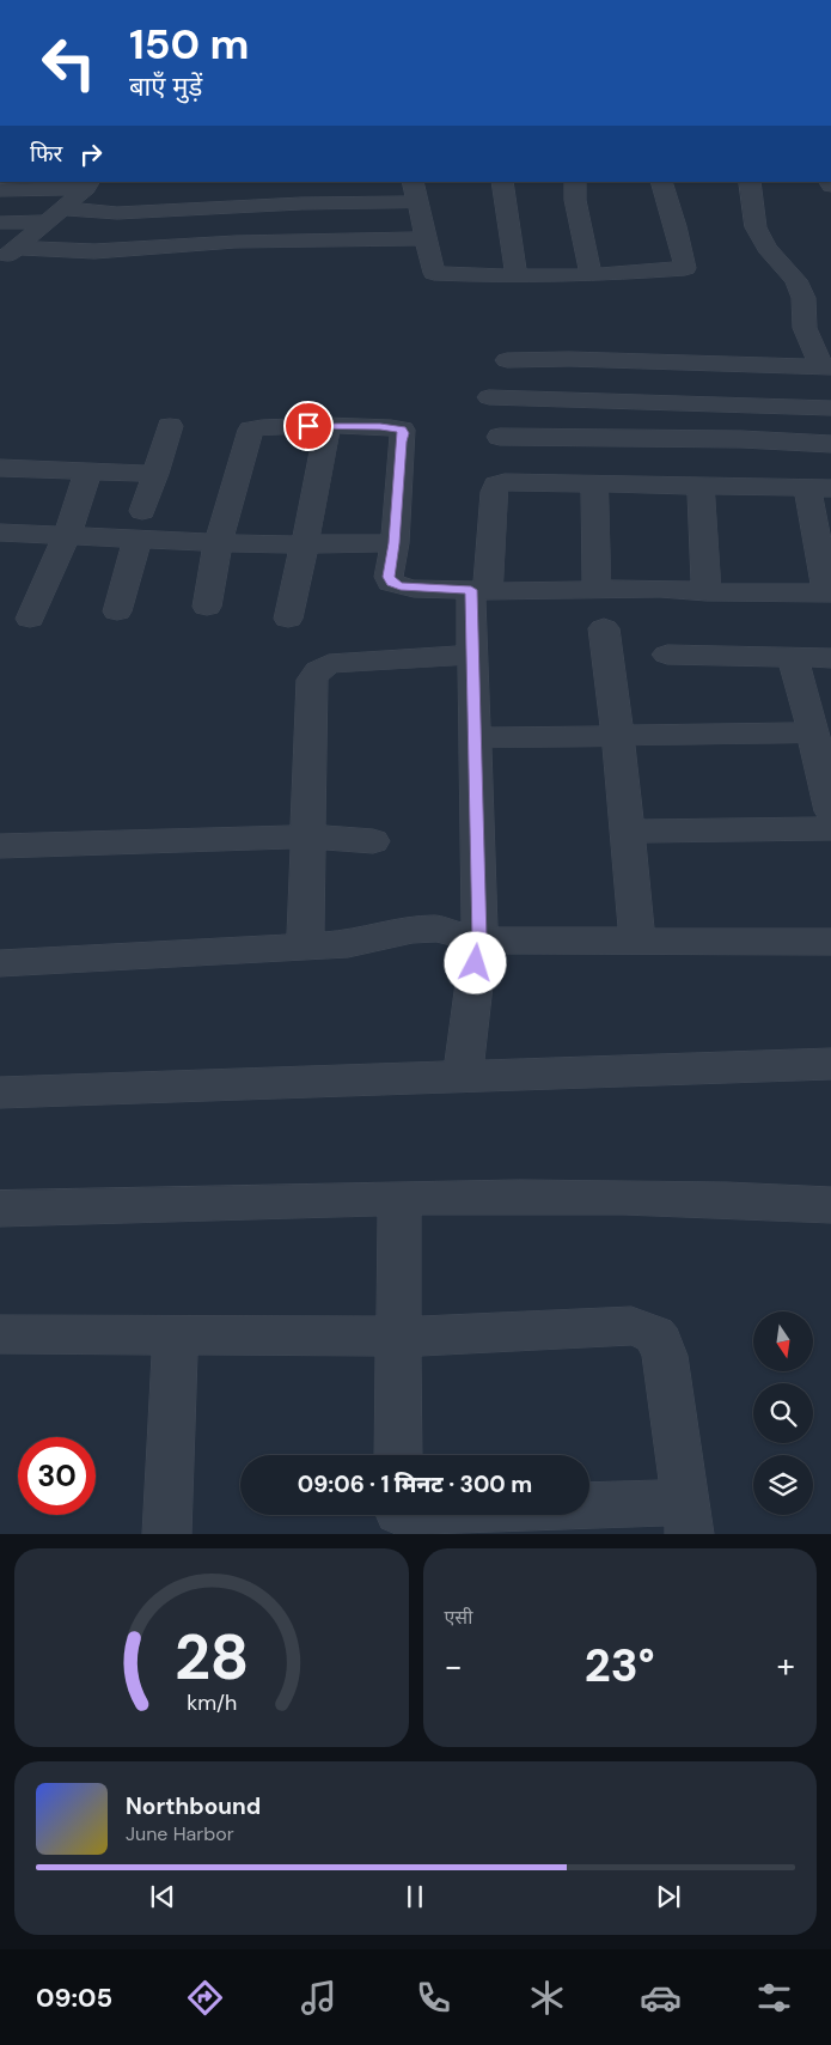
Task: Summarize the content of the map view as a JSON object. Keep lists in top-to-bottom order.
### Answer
{
  "north": "bottom",
  "page": {
    "turn": ["150 m", "बाएँ मुड़ें"],
    "then": "फिर",
    "limit": "30",
    "trip": "09:06 · 1 मिनट · 300 m",
    "tile": "एसी",
    "heat": ["−", "23°", "+"],
    "song": ["Northbound", "June Harbor"],
    "tabs": "09:05",
    "gauge": ["28", "km/h"]
  }
}
